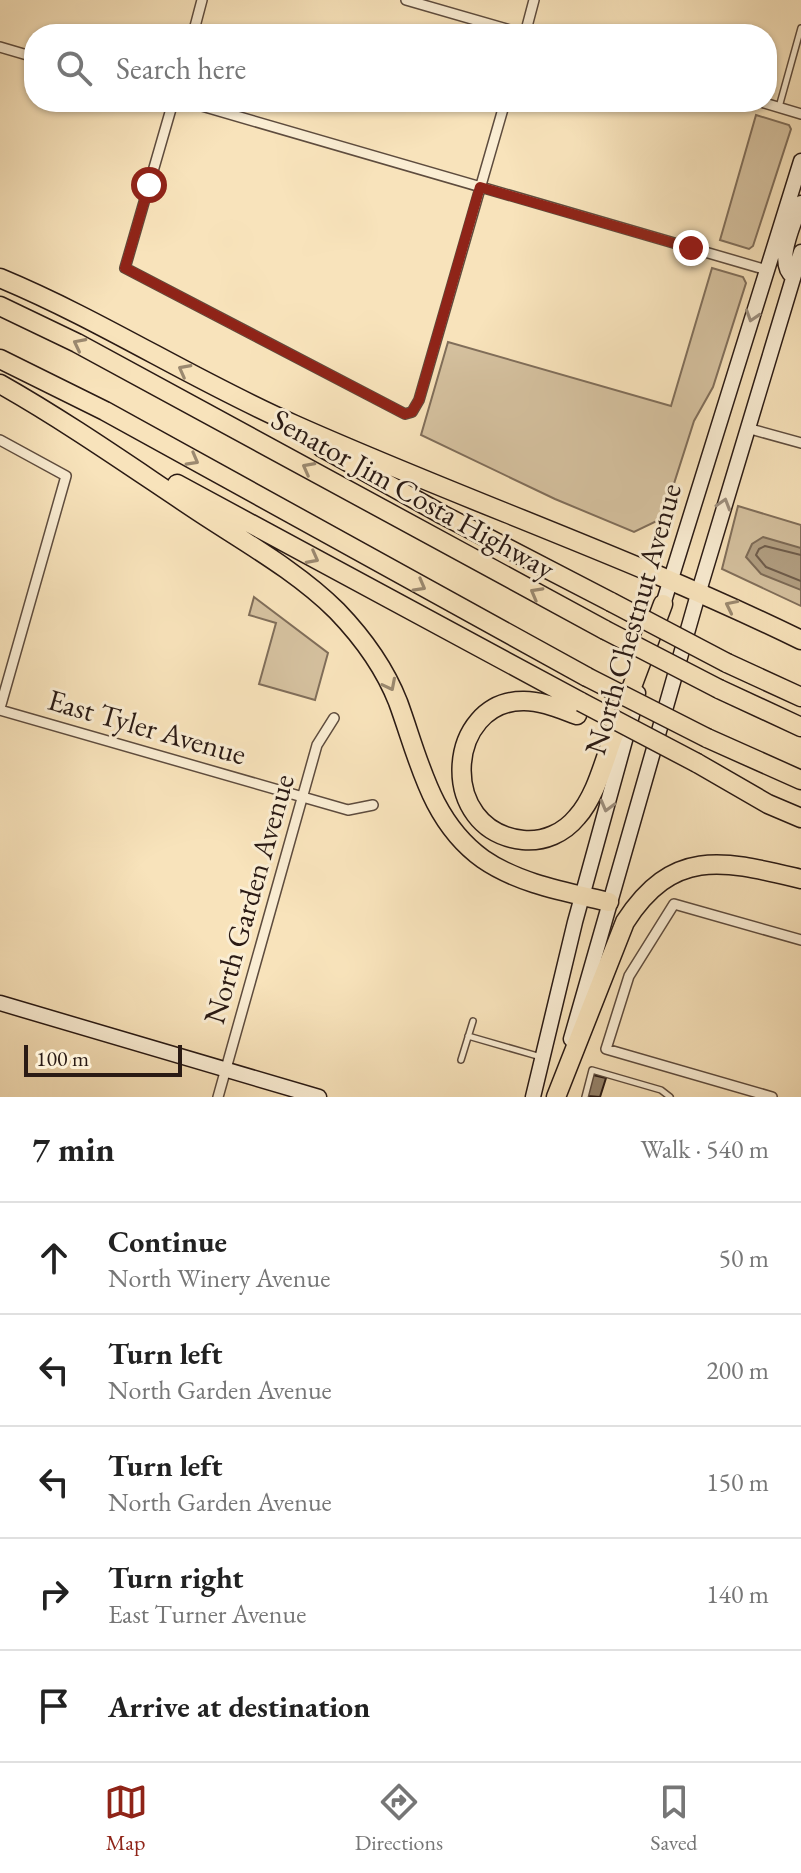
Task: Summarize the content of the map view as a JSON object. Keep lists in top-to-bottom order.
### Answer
{
  "streets": {
    "highway": ["Senator Jim Costa Highway"],
    "main road": ["North Chestnut Avenue"],
    "street": ["East Tyler Avenue", "North Garden Avenue"]
  },
  "crossings": [
    ["East Tyler Avenue", "North Garden Avenue"]
  ],
  "scale_bar": "100 m",
  "page": {
    "search": "Search here",
    "scale": "100 m",
    "heading": ["7 min", "Walk · 540 m"],
    "list": [
      ["Continue", "North Winery Avenue", "50 m"],
      ["Turn left", "North Garden Avenue", "200 m"],
      ["Turn left", "North Garden Avenue", "150 m"],
      ["Turn right", "East Turner Avenue", "140 m"],
      "Arrive at destination"
    ],
    "nav": ["Map", "Directions", "Saved"]
  }
}
